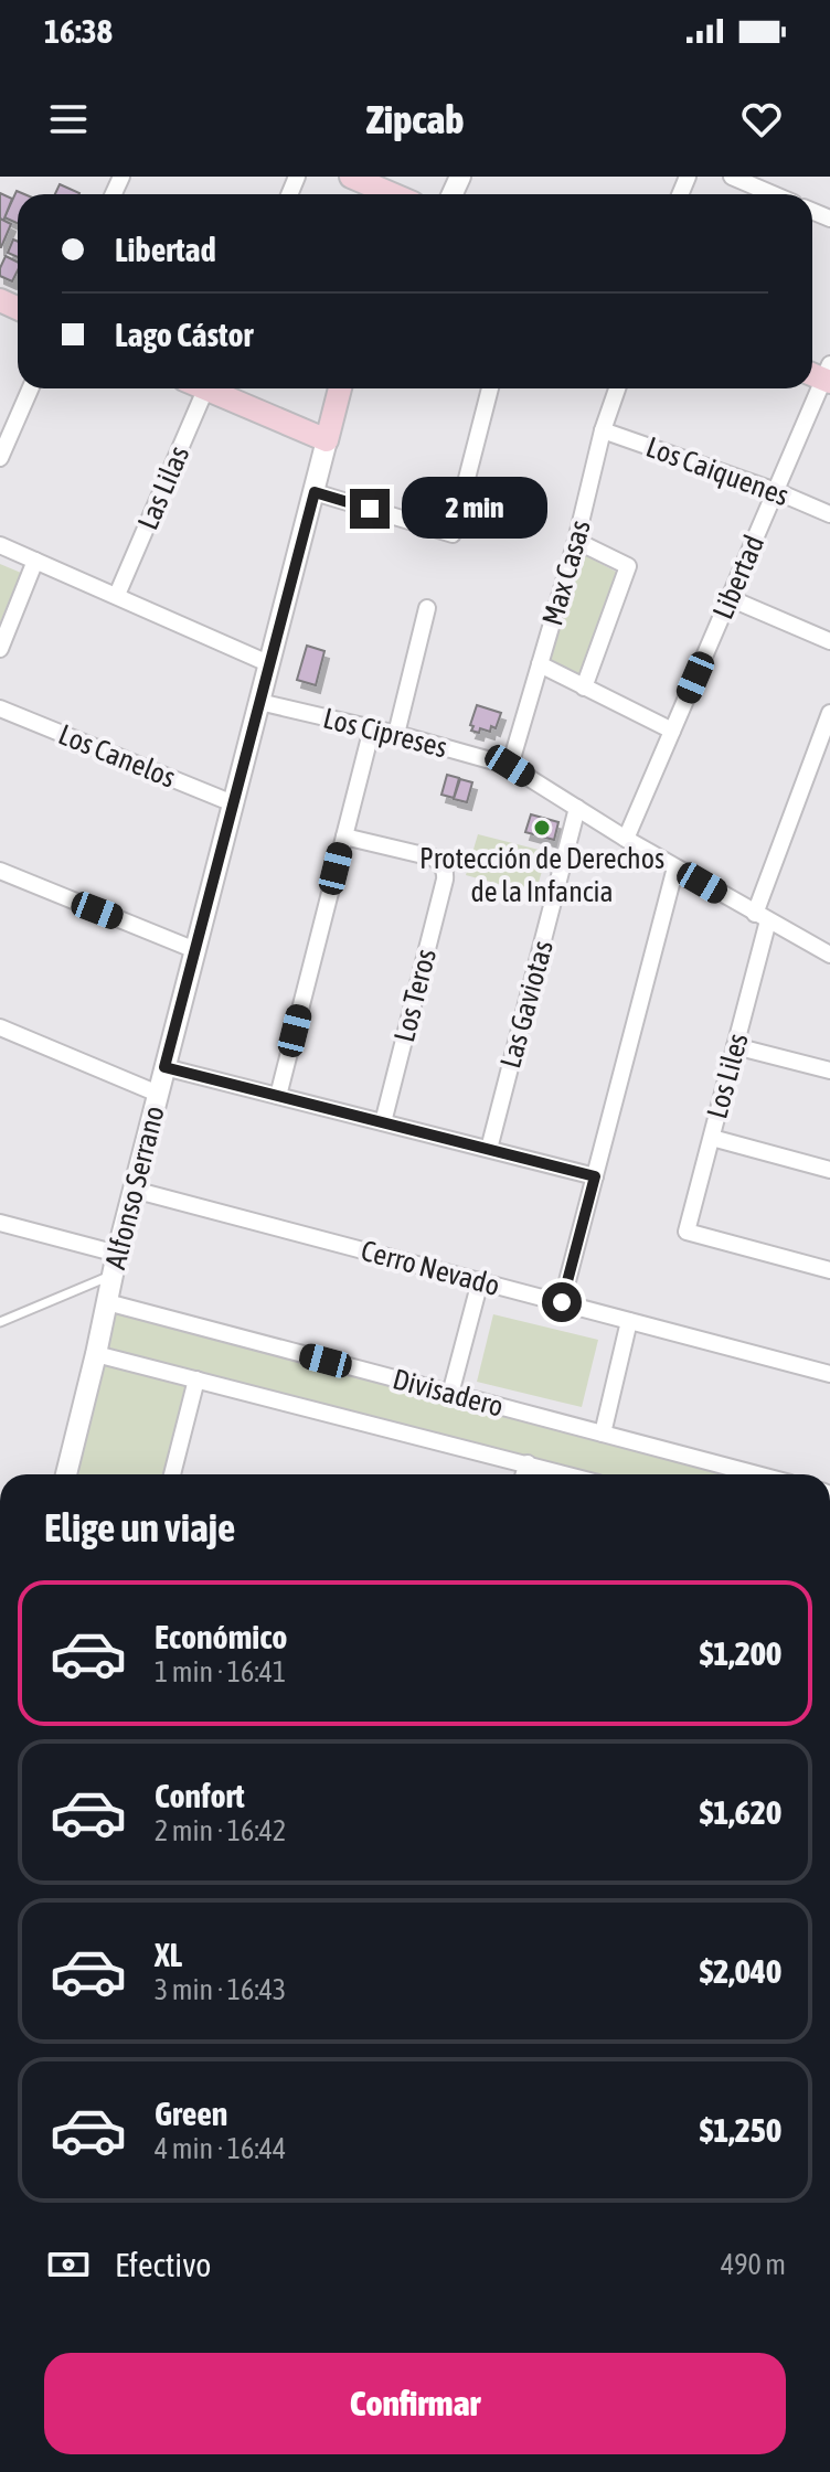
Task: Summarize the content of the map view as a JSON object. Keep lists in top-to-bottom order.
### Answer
{
  "streets": {
    "main road": ["Alfonso Serrano"],
    "street": [
      "Los Caiquenes",
      "Las Lilas",
      "Max Casas",
      "Libertad",
      "Los Cipreses",
      "Los Canelos",
      "Los Teros",
      "Las Gaviotas",
      "Los Liles",
      "Cerro Nevado",
      "Divisadero"
    ]
  },
  "crossings": [
    ["Los Caiquenes", "Max Casas"],
    ["Los Caiquenes", "Libertad"],
    ["Max Casas", "Los Cipreses"],
    ["Libertad", "Los Cipreses"],
    ["Los Cipreses", "Las Gaviotas"],
    ["Los Cipreses", "Los Liles"],
    ["Los Cipreses", "Alfonso Serrano"],
    ["Los Canelos", "Alfonso Serrano"],
    ["Alfonso Serrano", "Cerro Nevado"],
    ["Alfonso Serrano", "Divisadero"]
  ],
  "places": ["Protección de Derechos de la Infancia"],
  "page": {
    "status": "16:38",
    "header": "Zipcab",
    "banner": ["Libertad", "Lago Cástor"],
    "bubble": "2 min",
    "heading": "Elige un viaje",
    "list": [
      {
        "name": "Económico",
        "note": "1 min · 16:41",
        "value": "$1,200"
      },
      {
        "name": "Confort",
        "note": "2 min · 16:42",
        "value": "$1,620"
      },
      {
        "name": "XL",
        "note": "3 min · 16:43",
        "value": "$2,040"
      },
      {
        "name": "Green",
        "note": "4 min · 16:44",
        "value": "$1,250"
      }
    ],
    "pay": ["Efectivo", "490 m"],
    "buttons": "Confirmar"
  }
}
